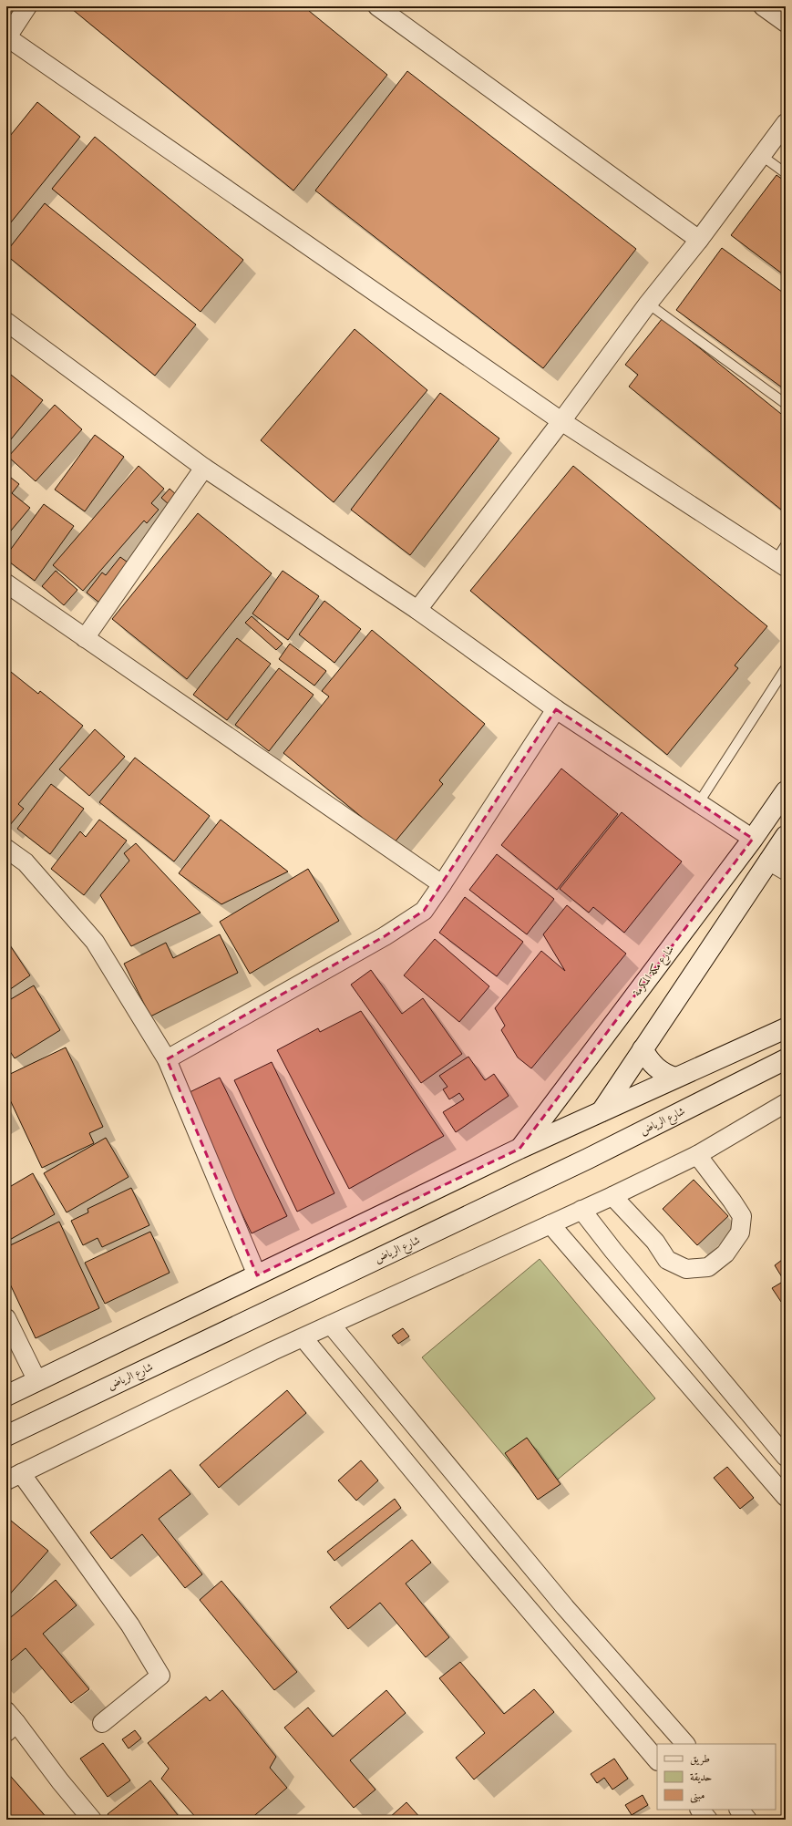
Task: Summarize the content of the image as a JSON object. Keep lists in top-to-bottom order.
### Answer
{
  "streets": {
    "main road": ["شارع مكة المكرمة", "شارع الرياض"]
  },
  "legend": ["طريق", "حديقة", "مبنى"]
}
